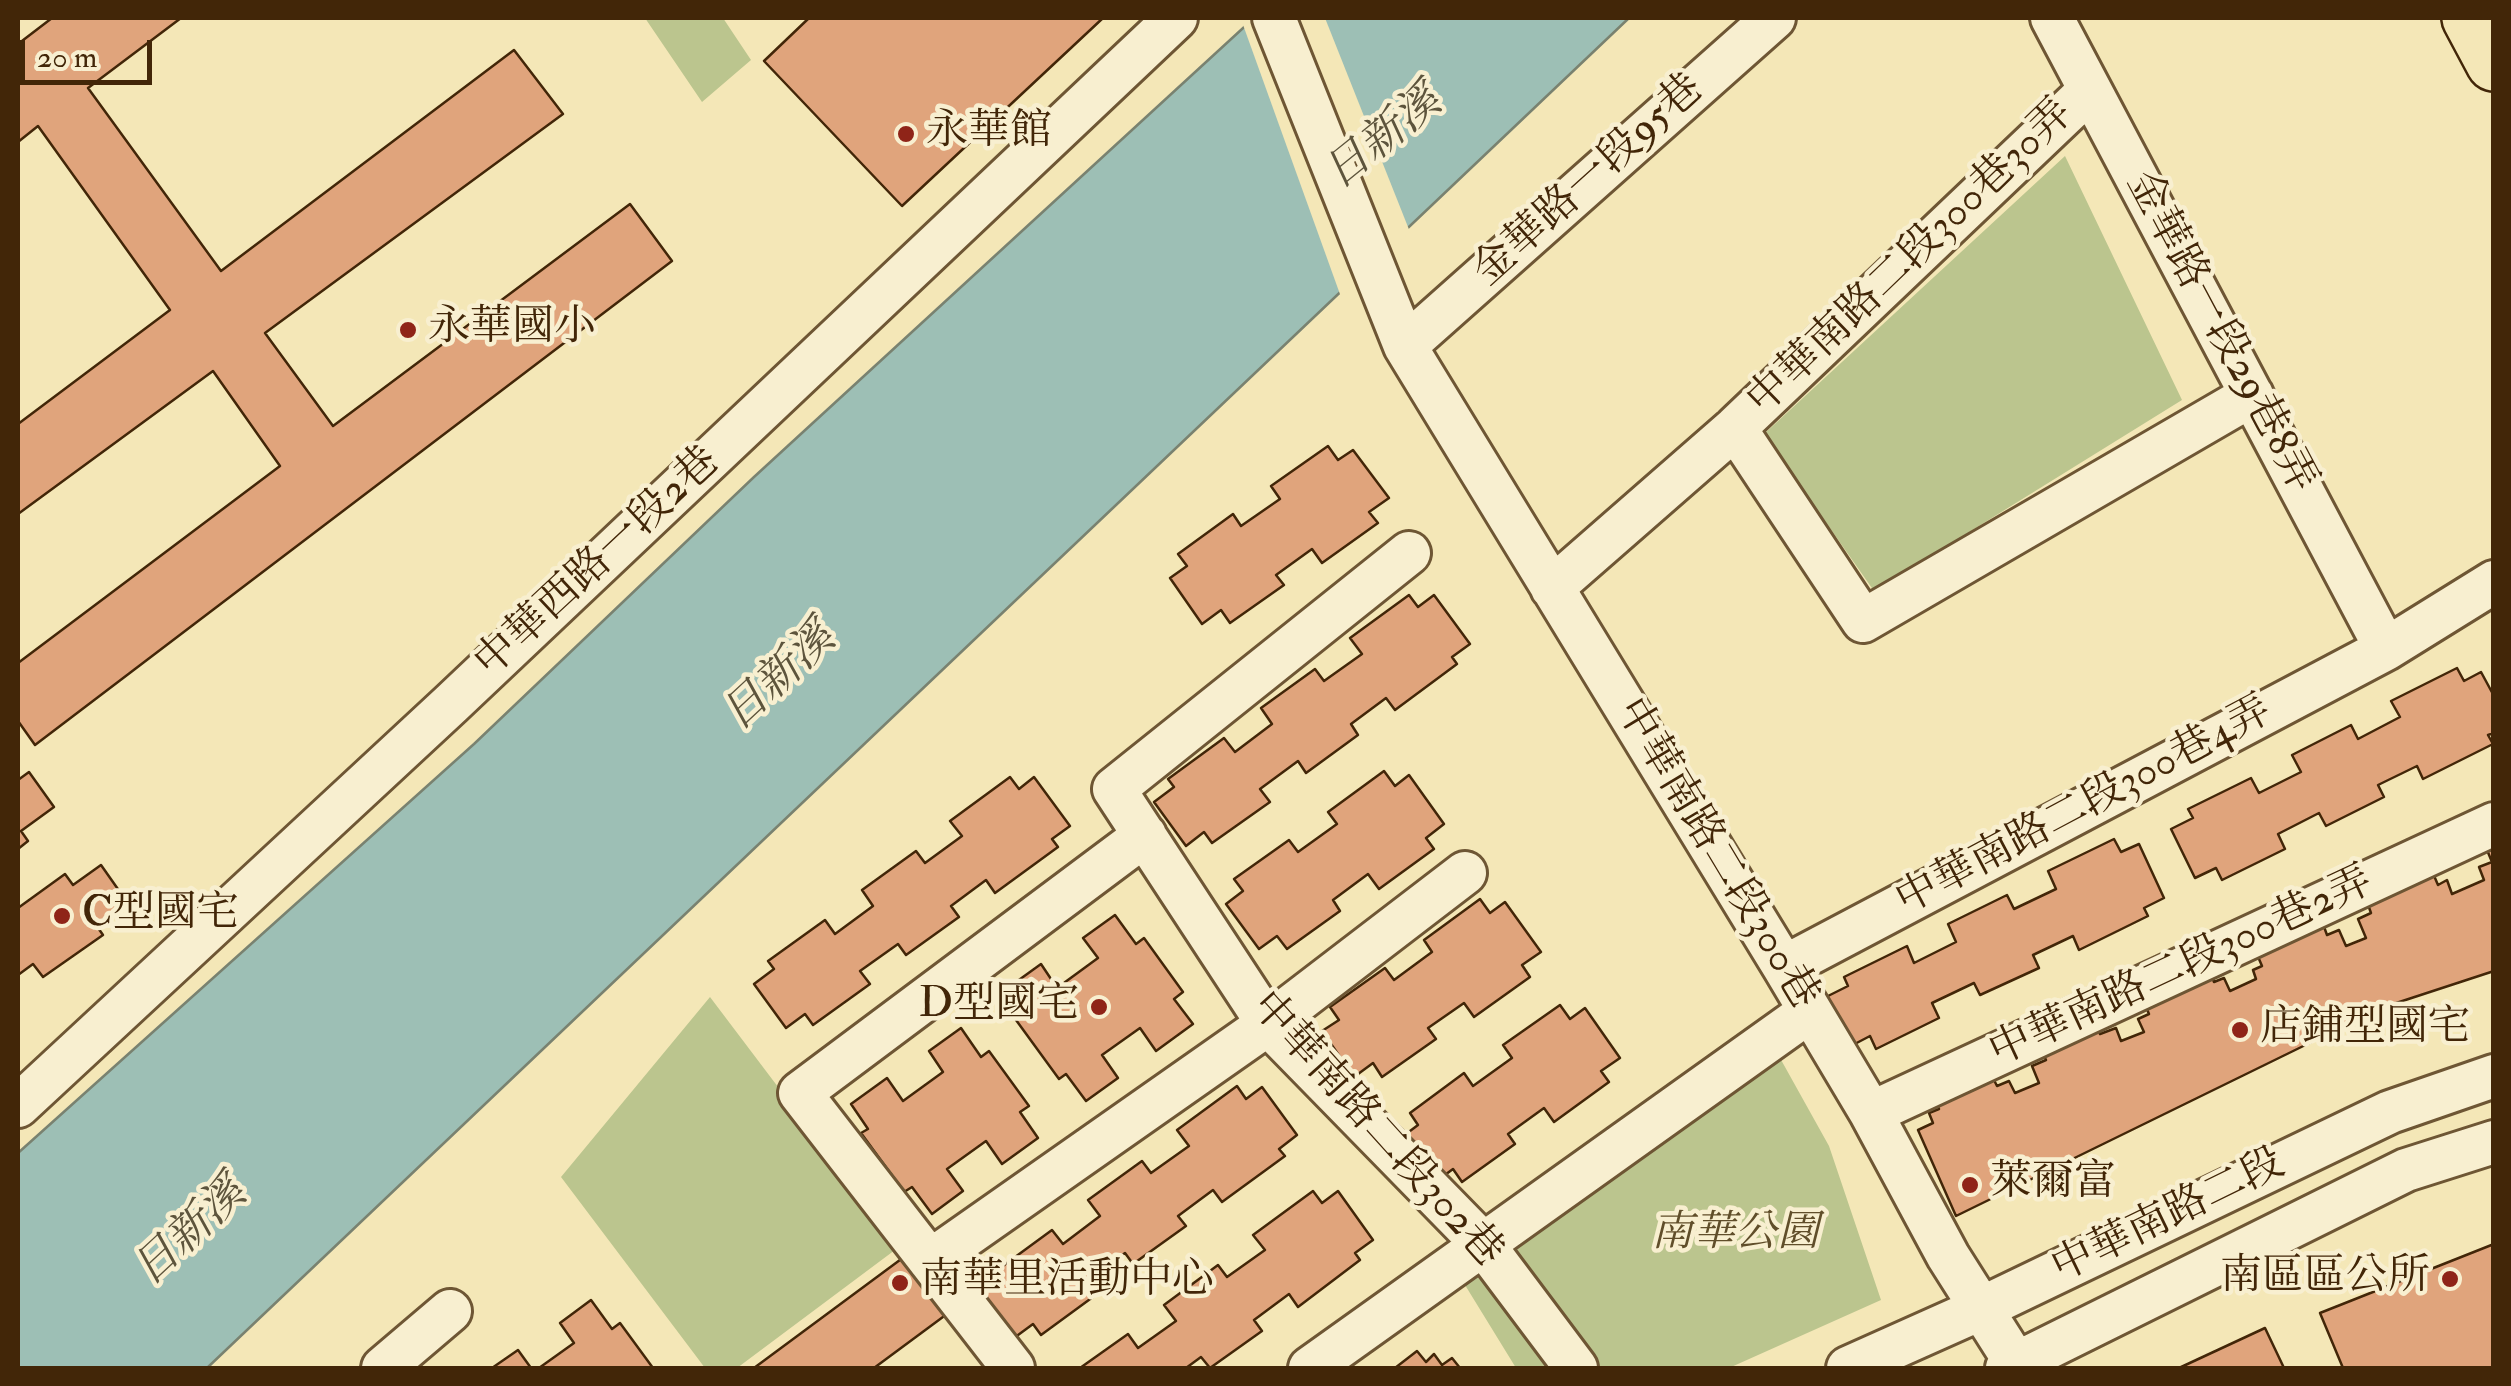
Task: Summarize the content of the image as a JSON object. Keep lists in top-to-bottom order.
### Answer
{
  "streets": {
    "street": [
      "金華路一段95巷",
      "中華南路二段300巷30弄",
      "金華路一段29巷8弄",
      "中華西路一段2巷",
      "中華南路二段300巷4弄",
      "中華南路二段300巷",
      "中華南路二段300巷2弄",
      "中華南路二段302巷",
      "中華南路二段"
    ]
  },
  "crossings": [
    ["金華路一段95巷", "中華南路二段300巷"],
    ["中華南路二段300巷30弄", "金華路一段29巷8弄"],
    ["中華南路二段300巷30弄", "中華南路二段300巷"],
    ["金華路一段29巷8弄", "中華南路二段300巷4弄"],
    ["中華南路二段300巷4弄", "中華南路二段300巷"],
    ["中華南路二段300巷", "中華南路二段300巷2弄"],
    ["中華南路二段300巷", "中華南路二段"]
  ],
  "water": ["日新溪"],
  "parks": ["南華公園"],
  "places": [
    "永華館",
    "永華國小",
    "C型國宅",
    "D型國宅",
    "店鋪型國宅",
    "萊爾富",
    "南區區公所",
    "南華里活動中心"
  ],
  "scale_bar": "20 m"
}
